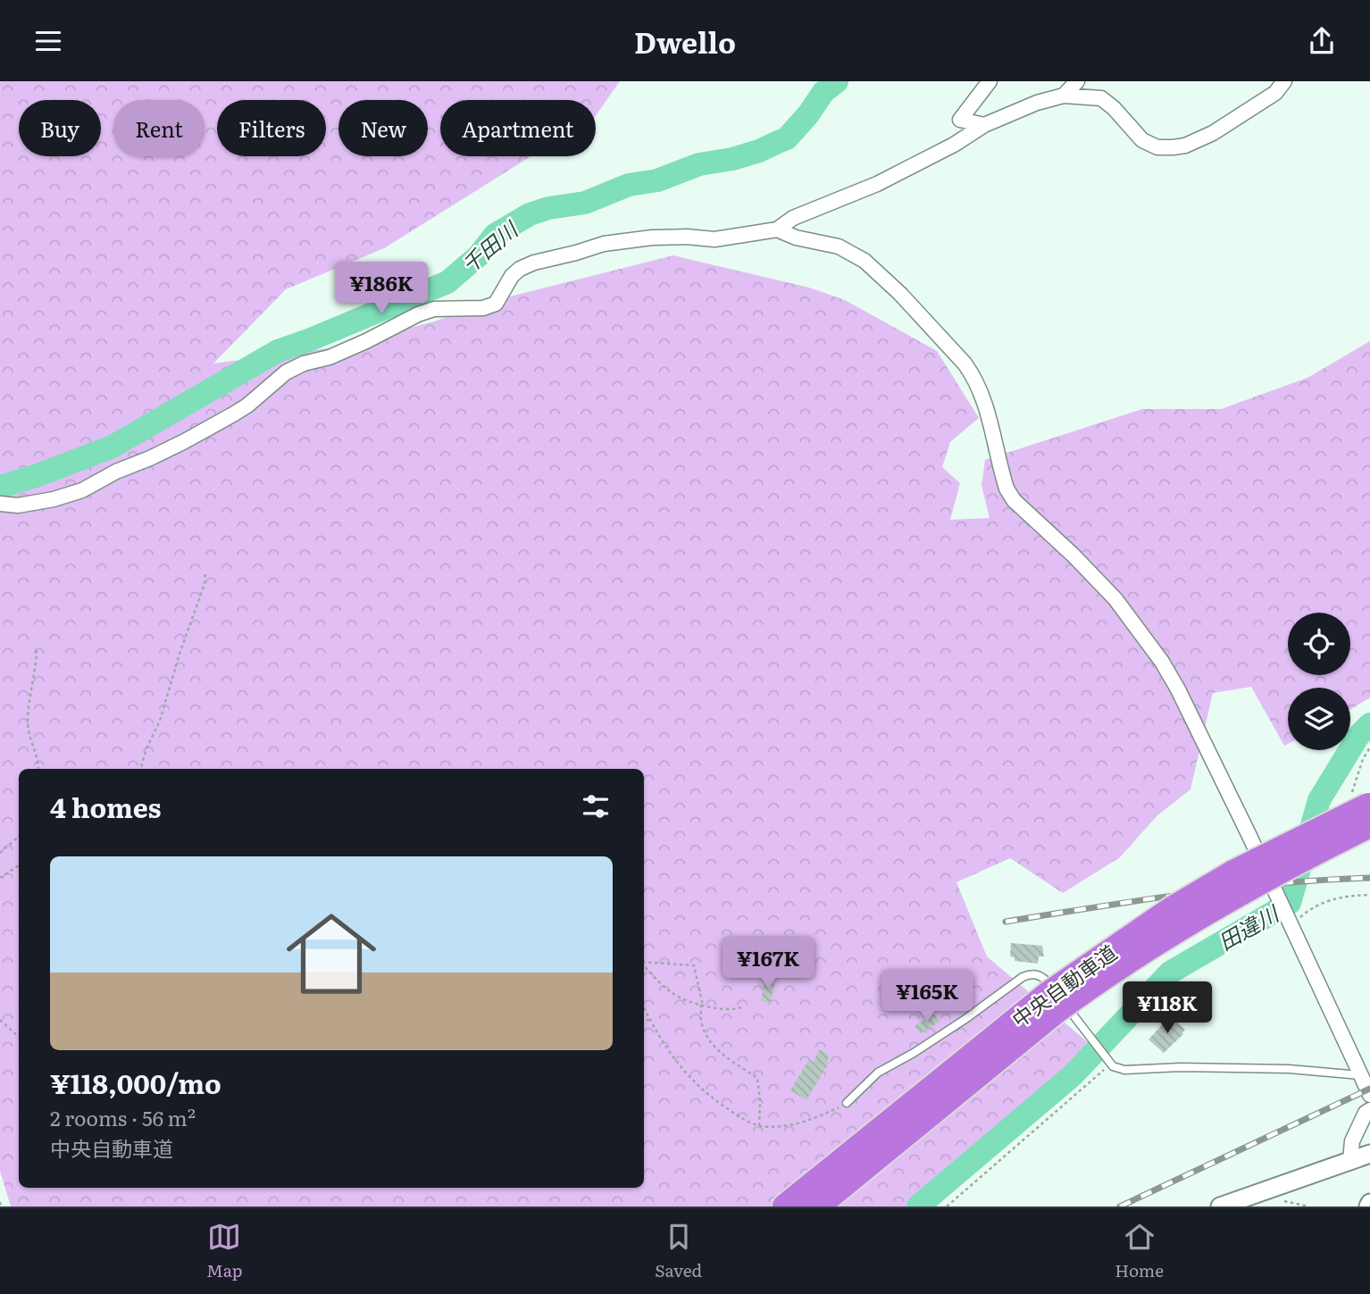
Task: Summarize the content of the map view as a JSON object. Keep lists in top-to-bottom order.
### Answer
{
  "streets": {
    "highway": ["中央自動車道"]
  },
  "water": ["千田川", "田違川"],
  "page": {
    "header": "Dwello",
    "chip": [
      "Buy",
      "Rent",
      "Filters",
      "New",
      "Apartment"
    ],
    "price": [
      "¥186K",
      "¥167K",
      "¥165K",
      "¥118K"
    ],
    "heading": "4 homes",
    "list": [
      {
        "name": "¥118,000/mo",
        "note": "2 rooms · 56 m² · 中央自動車道"
      }
    ],
    "tabs": ["Map", "Saved", "Home"]
  }
}
